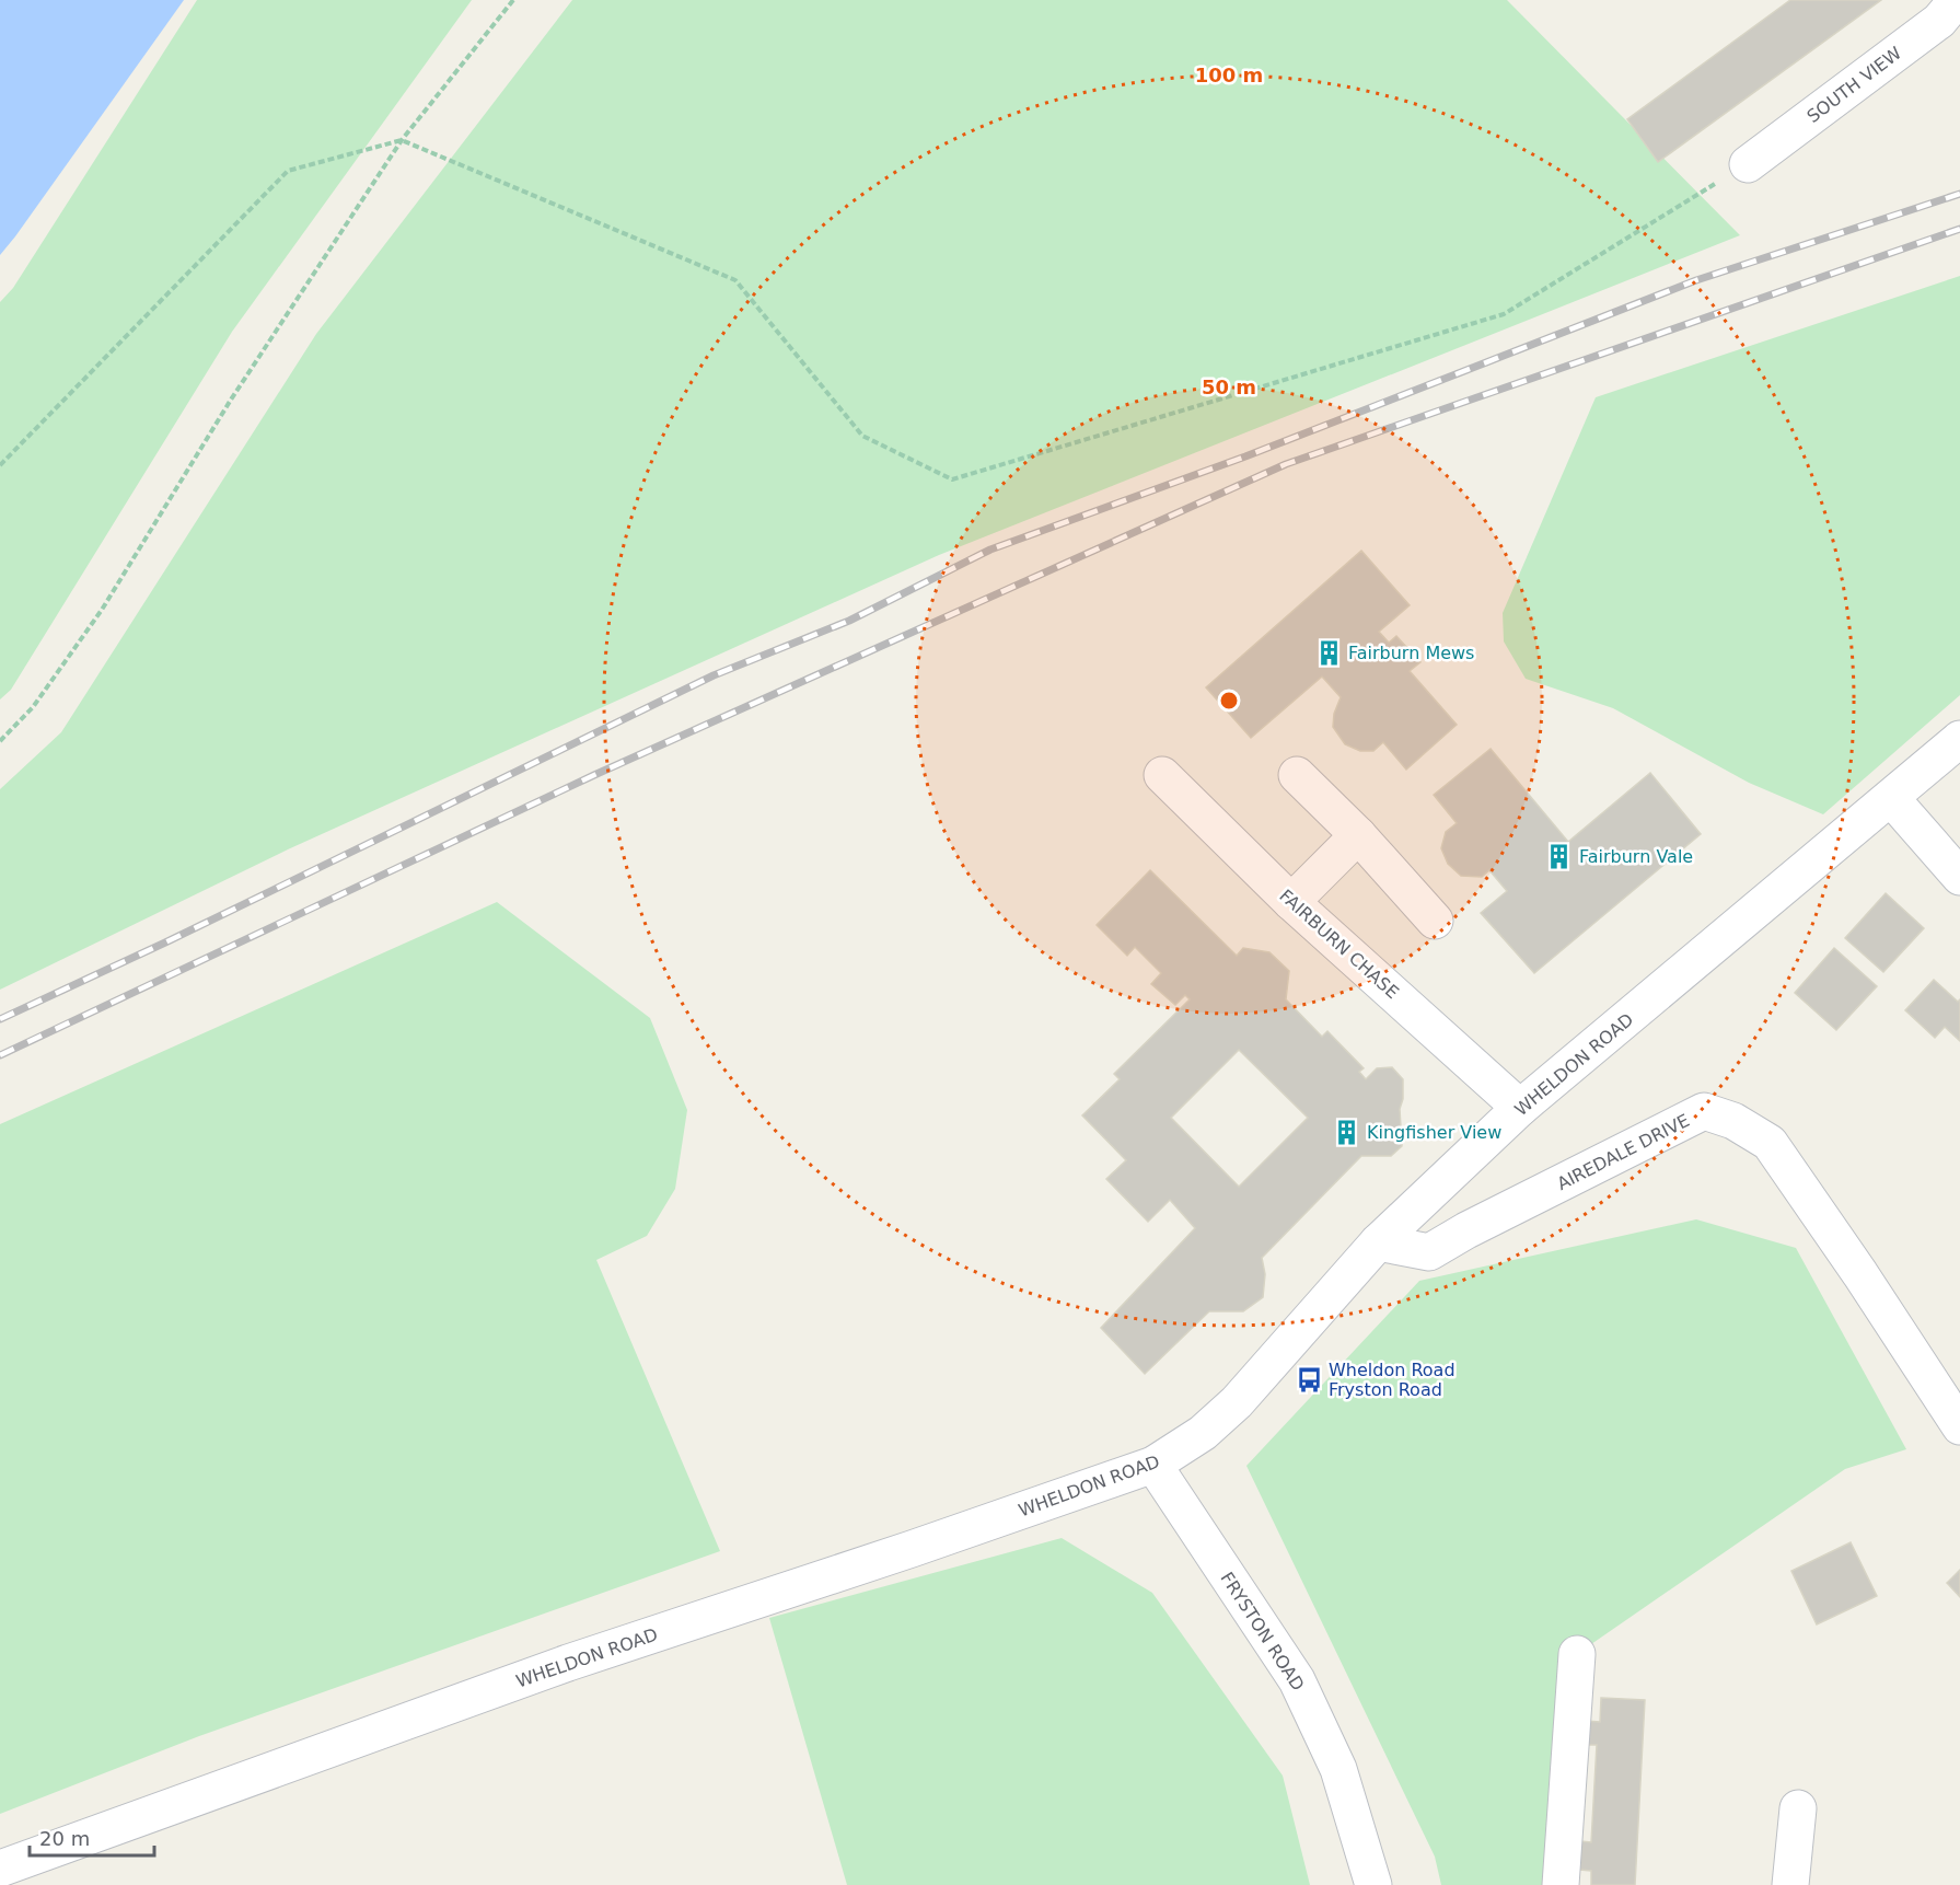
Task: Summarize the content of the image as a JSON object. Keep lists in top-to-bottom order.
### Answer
{
  "streets": {
    "street": [
      "SOUTH VIEW",
      "FAIRBURN CHASE",
      "WHELDON ROAD",
      "AIREDALE DRIVE",
      "FRYSTON ROAD"
    ]
  },
  "crossings": [
    ["FAIRBURN CHASE", "WHELDON ROAD"],
    ["WHELDON ROAD", "AIREDALE DRIVE"],
    ["WHELDON ROAD", "FRYSTON ROAD"]
  ],
  "places": {
    "building": ["Fairburn Mews", "Fairburn Vale", "Kingfisher View"],
    "bus stop": ["Wheldon Road Fryston Road"]
  },
  "scale_bar": "20 m",
  "rings": ["100 m", "50 m"]
}
